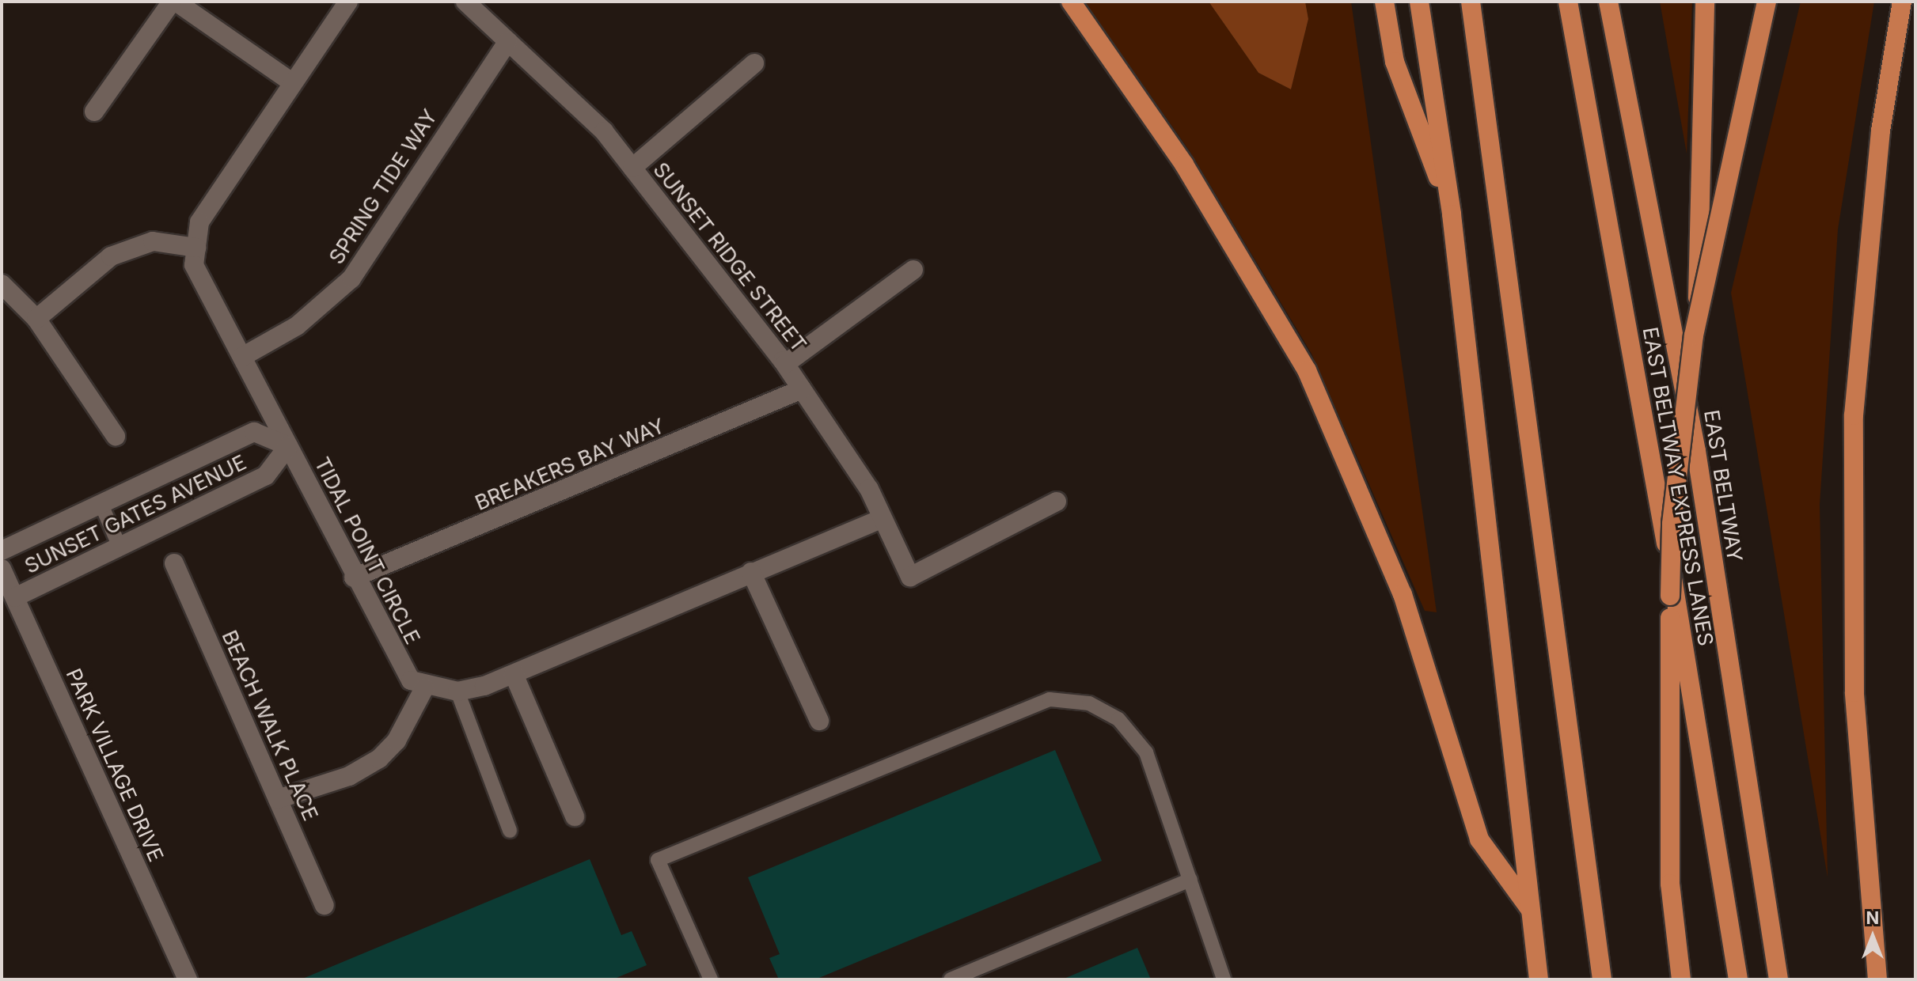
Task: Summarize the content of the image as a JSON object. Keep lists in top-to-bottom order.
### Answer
{
  "streets": {
    "highway": ["EAST BELTWAY", "EAST BELTWAY EXPRESS LANES"],
    "street": [
      "SPRING TIDE WAY",
      "SUNSET RIDGE STREET",
      "BREAKERS BAY WAY",
      "SUNSET GATES AVENUE",
      "TIDAL POINT CIRCLE",
      "BEACH WALK PLACE",
      "PARK VILLAGE DRIVE"
    ]
  },
  "crossings": [
    ["SPRING TIDE WAY", "SUNSET RIDGE STREET"],
    ["SPRING TIDE WAY", "TIDAL POINT CIRCLE"],
    ["SUNSET RIDGE STREET", "BREAKERS BAY WAY"],
    ["BREAKERS BAY WAY", "TIDAL POINT CIRCLE"],
    ["SUNSET GATES AVENUE", "TIDAL POINT CIRCLE"],
    ["SUNSET GATES AVENUE", "PARK VILLAGE DRIVE"]
  ],
  "north": "top"
}
